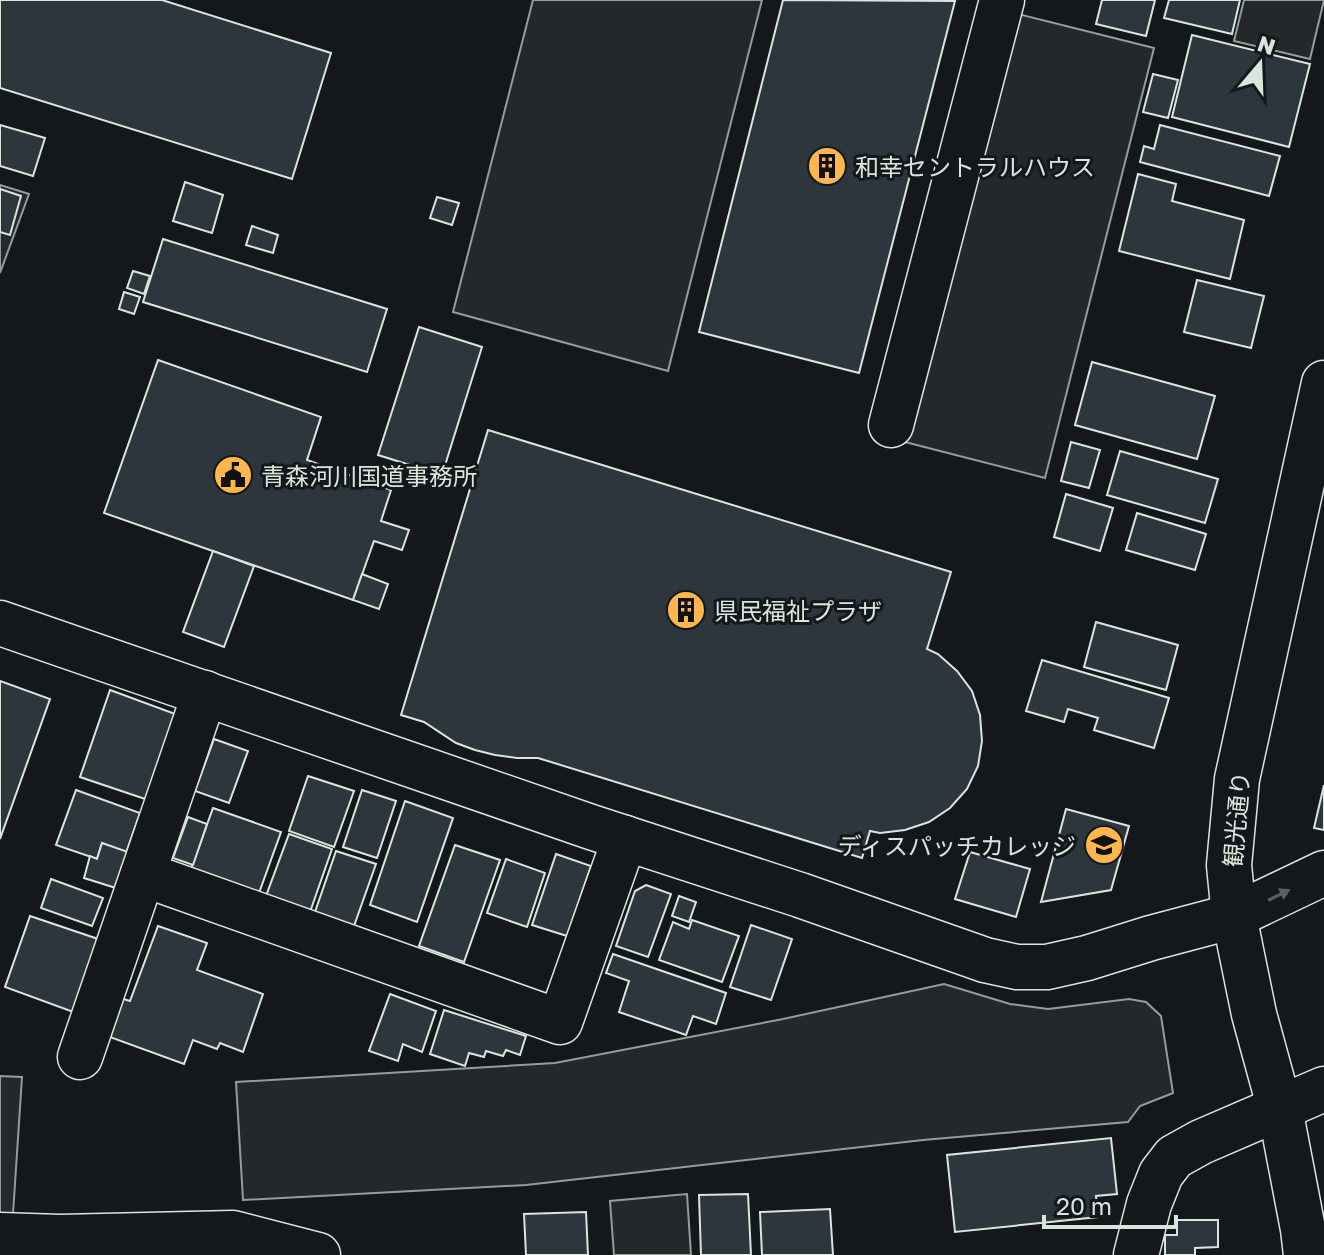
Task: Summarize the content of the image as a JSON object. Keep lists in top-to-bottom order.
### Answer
{
  "streets": {
    "main road": ["観光通り"]
  },
  "places": {
    "building": ["和幸セントラルハウス", "県民福祉プラザ"],
    "public building": ["青森河川国道事務所"],
    "school or university": ["ディスパッチカレッジ"]
  },
  "scale_bar": "20 m",
  "north": "top"
}
